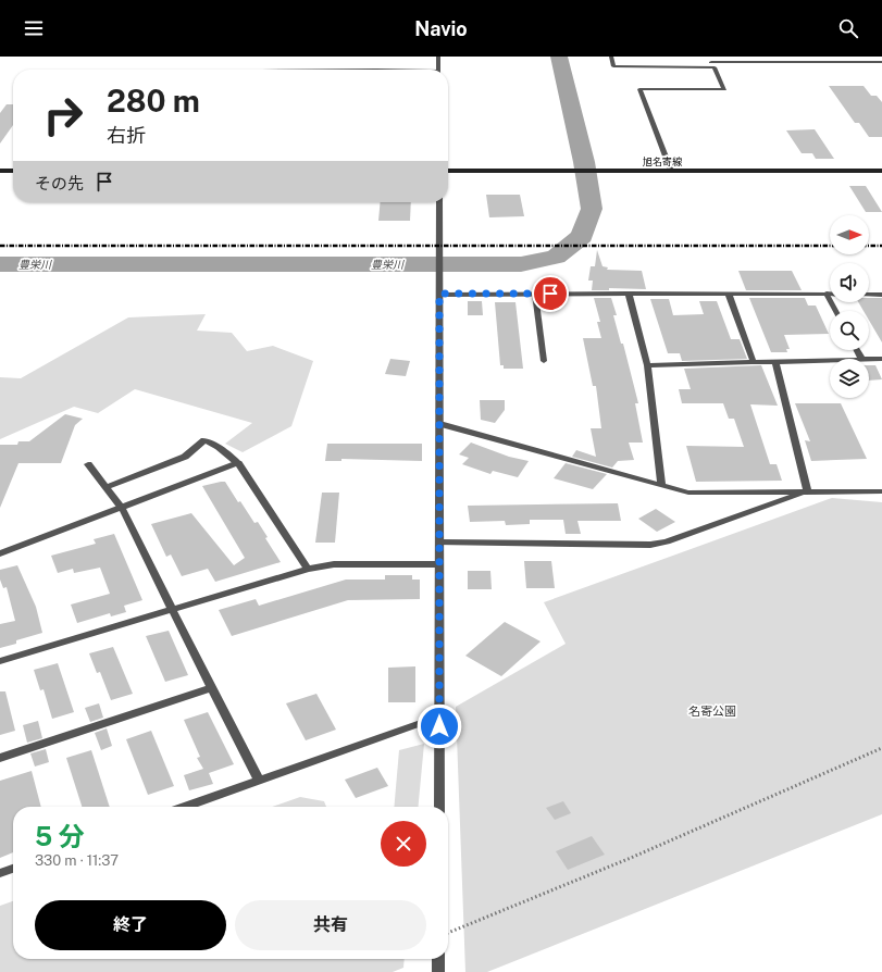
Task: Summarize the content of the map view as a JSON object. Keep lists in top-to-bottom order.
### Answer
{
  "streets": {
    "main road": ["旭名寄線"]
  },
  "water": ["豊栄川"],
  "parks": ["名寄公園"],
  "north": "right",
  "page": {
    "header": "Navio",
    "turn": ["280 m", "右折"],
    "then": "その先",
    "heading": ["5 分", "330 m · 11:37"],
    "buttons": ["終了", "共有"]
  }
}
